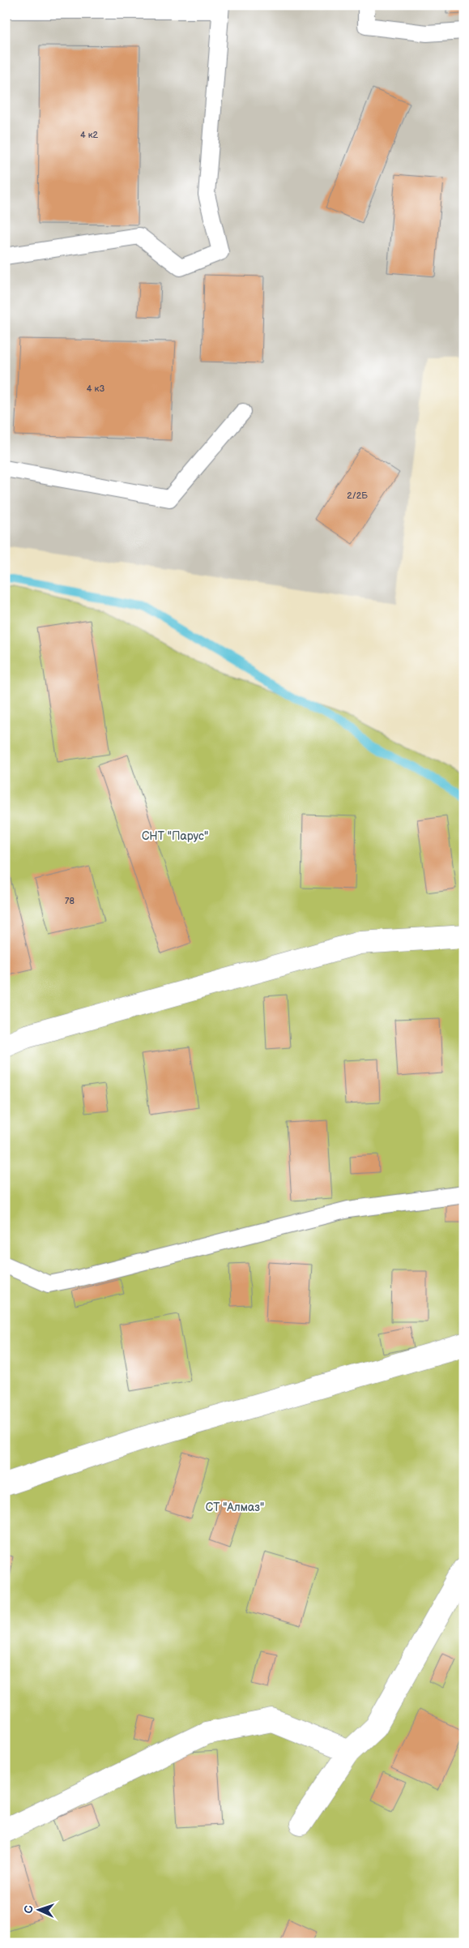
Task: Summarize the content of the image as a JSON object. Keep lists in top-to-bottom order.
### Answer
{
  "parks": ["СНТ \"Парус\"", "СТ \"Алмаз\""],
  "house_numbers": [
    "4 к2",
    "4 к3",
    "2/2Б",
    "78"
  ],
  "north": "left"
}
